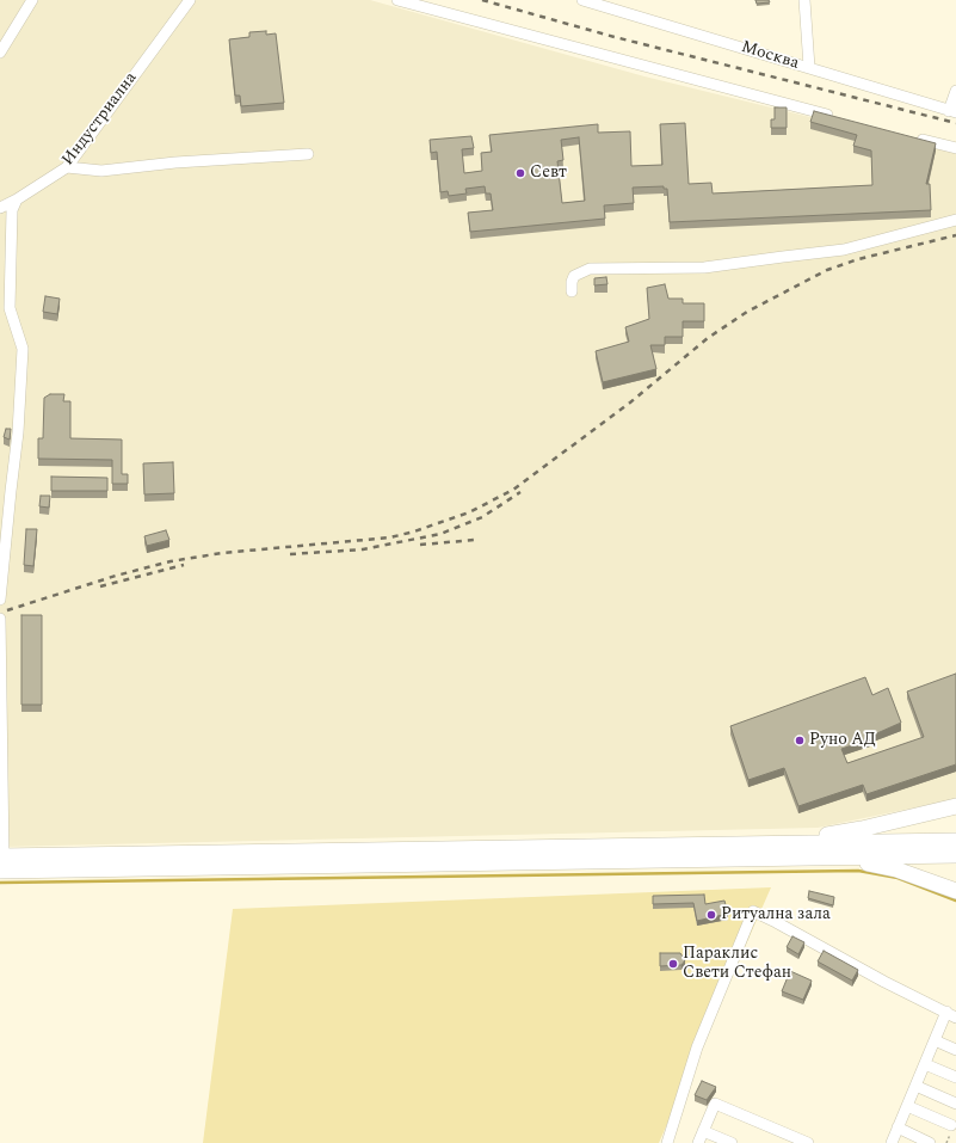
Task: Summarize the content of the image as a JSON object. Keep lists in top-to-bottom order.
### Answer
{
  "streets": {
    "street": ["Москва", "Индустриална"]
  },
  "places": [
    "Севт",
    "Руно АД",
    "Ритуална зала",
    "Параклис Свети Стефан"
  ]
}
